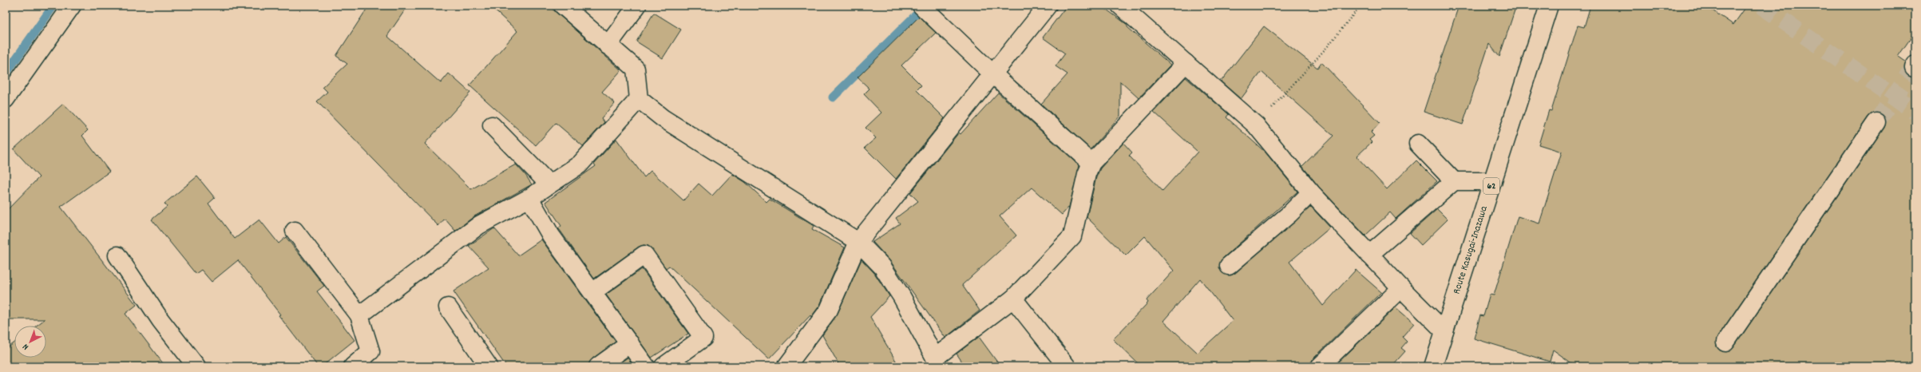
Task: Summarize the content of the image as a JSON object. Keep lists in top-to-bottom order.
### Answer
{
  "streets": {
    "street": ["62", "Route Kasugai-Inazawa"]
  },
  "north": "bottom left"
}
